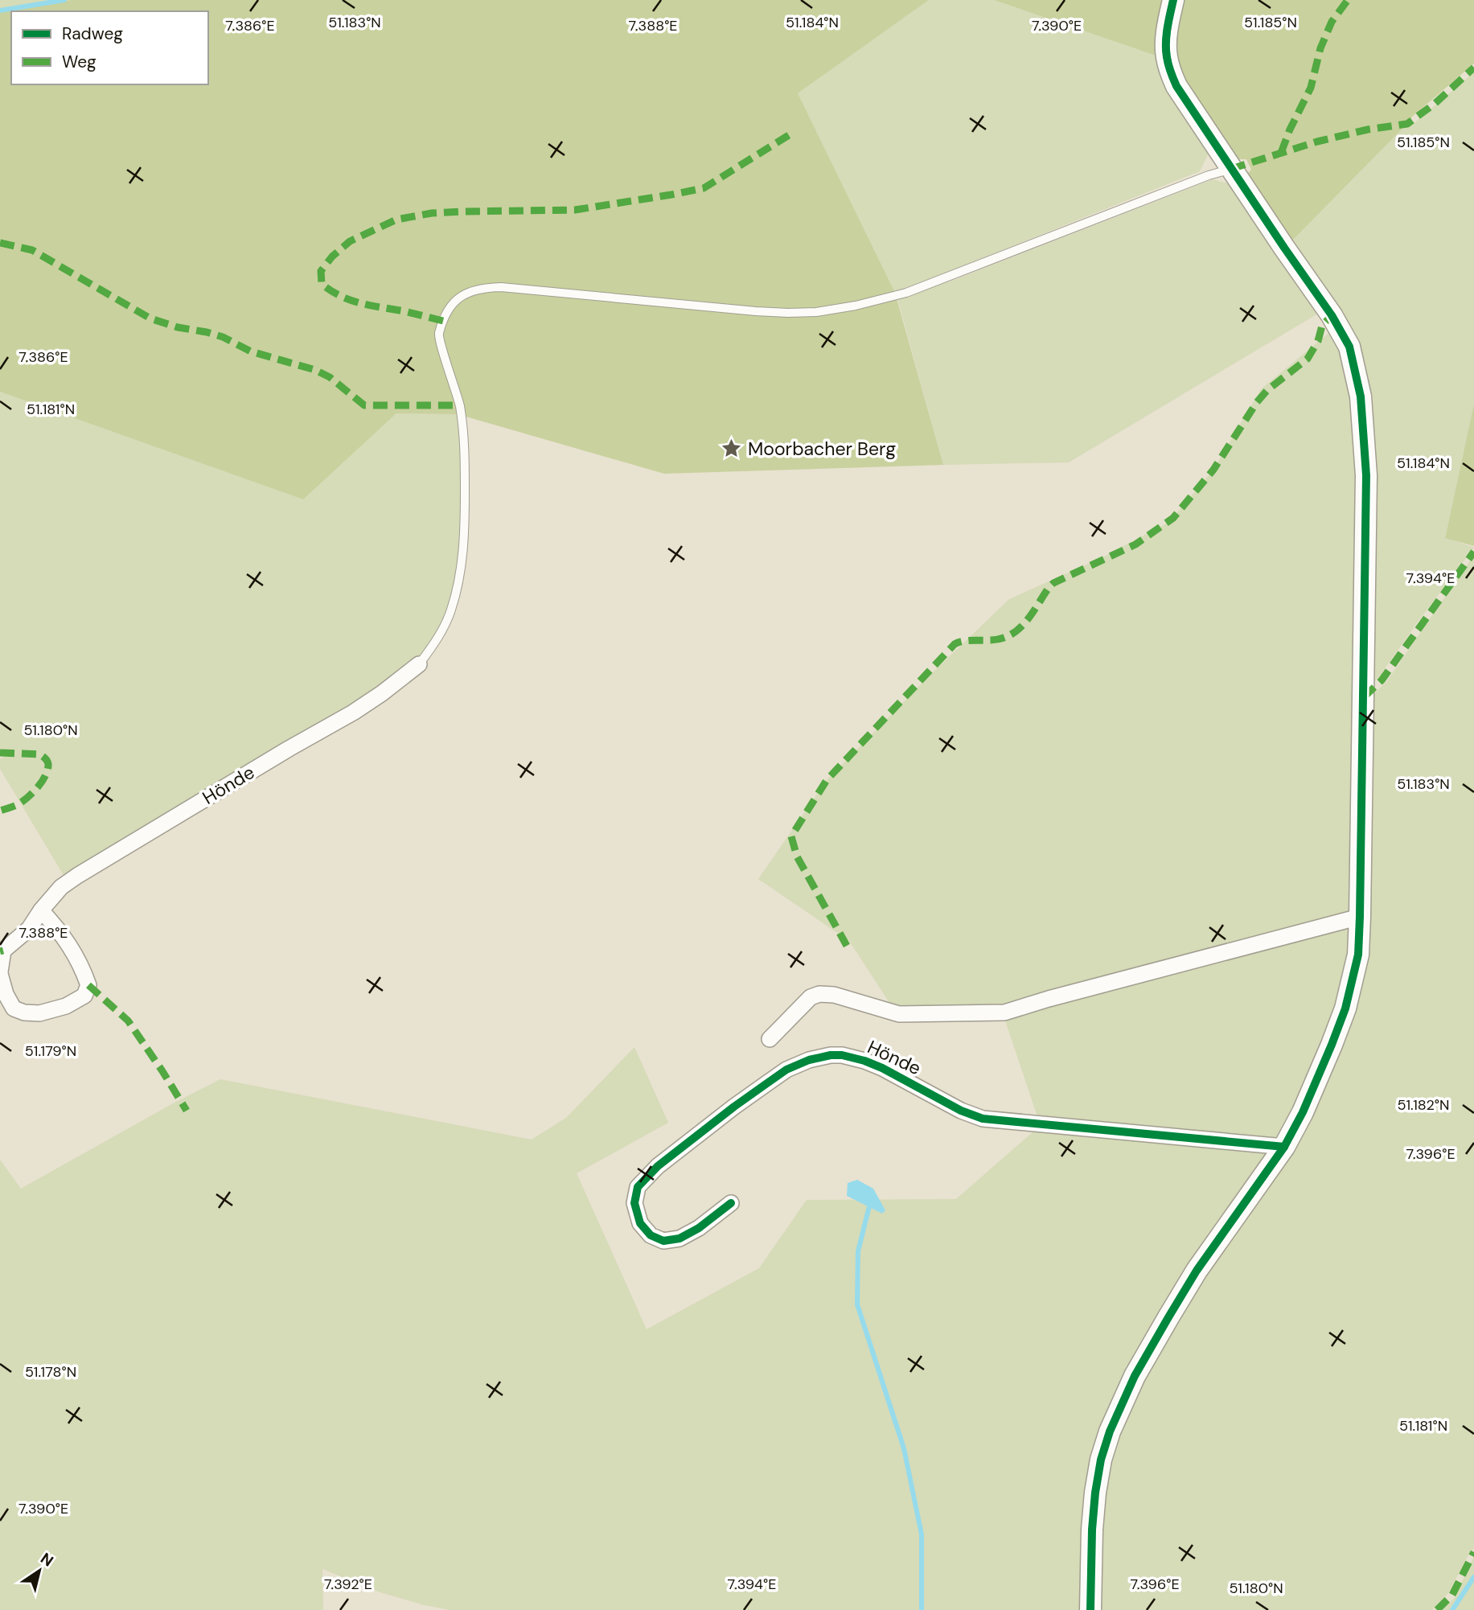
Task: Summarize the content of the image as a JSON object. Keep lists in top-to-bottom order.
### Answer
{
  "streets": {
    "street": ["Hönde"]
  },
  "places": {
    "place": ["Moorbacher Berg"]
  },
  "legend": ["Radweg", "Weg"],
  "north": "top right",
  "coordinates": [
    "51.183°N",
    "51.184°N",
    "51.185°N",
    "7.386°E",
    "7.388°E",
    "7.390°E",
    "51.181°N",
    "7.394°E",
    "51.180°N",
    "51.179°N",
    "51.182°N",
    "7.396°E",
    "51.178°N",
    "7.392°E"
  ]
}
